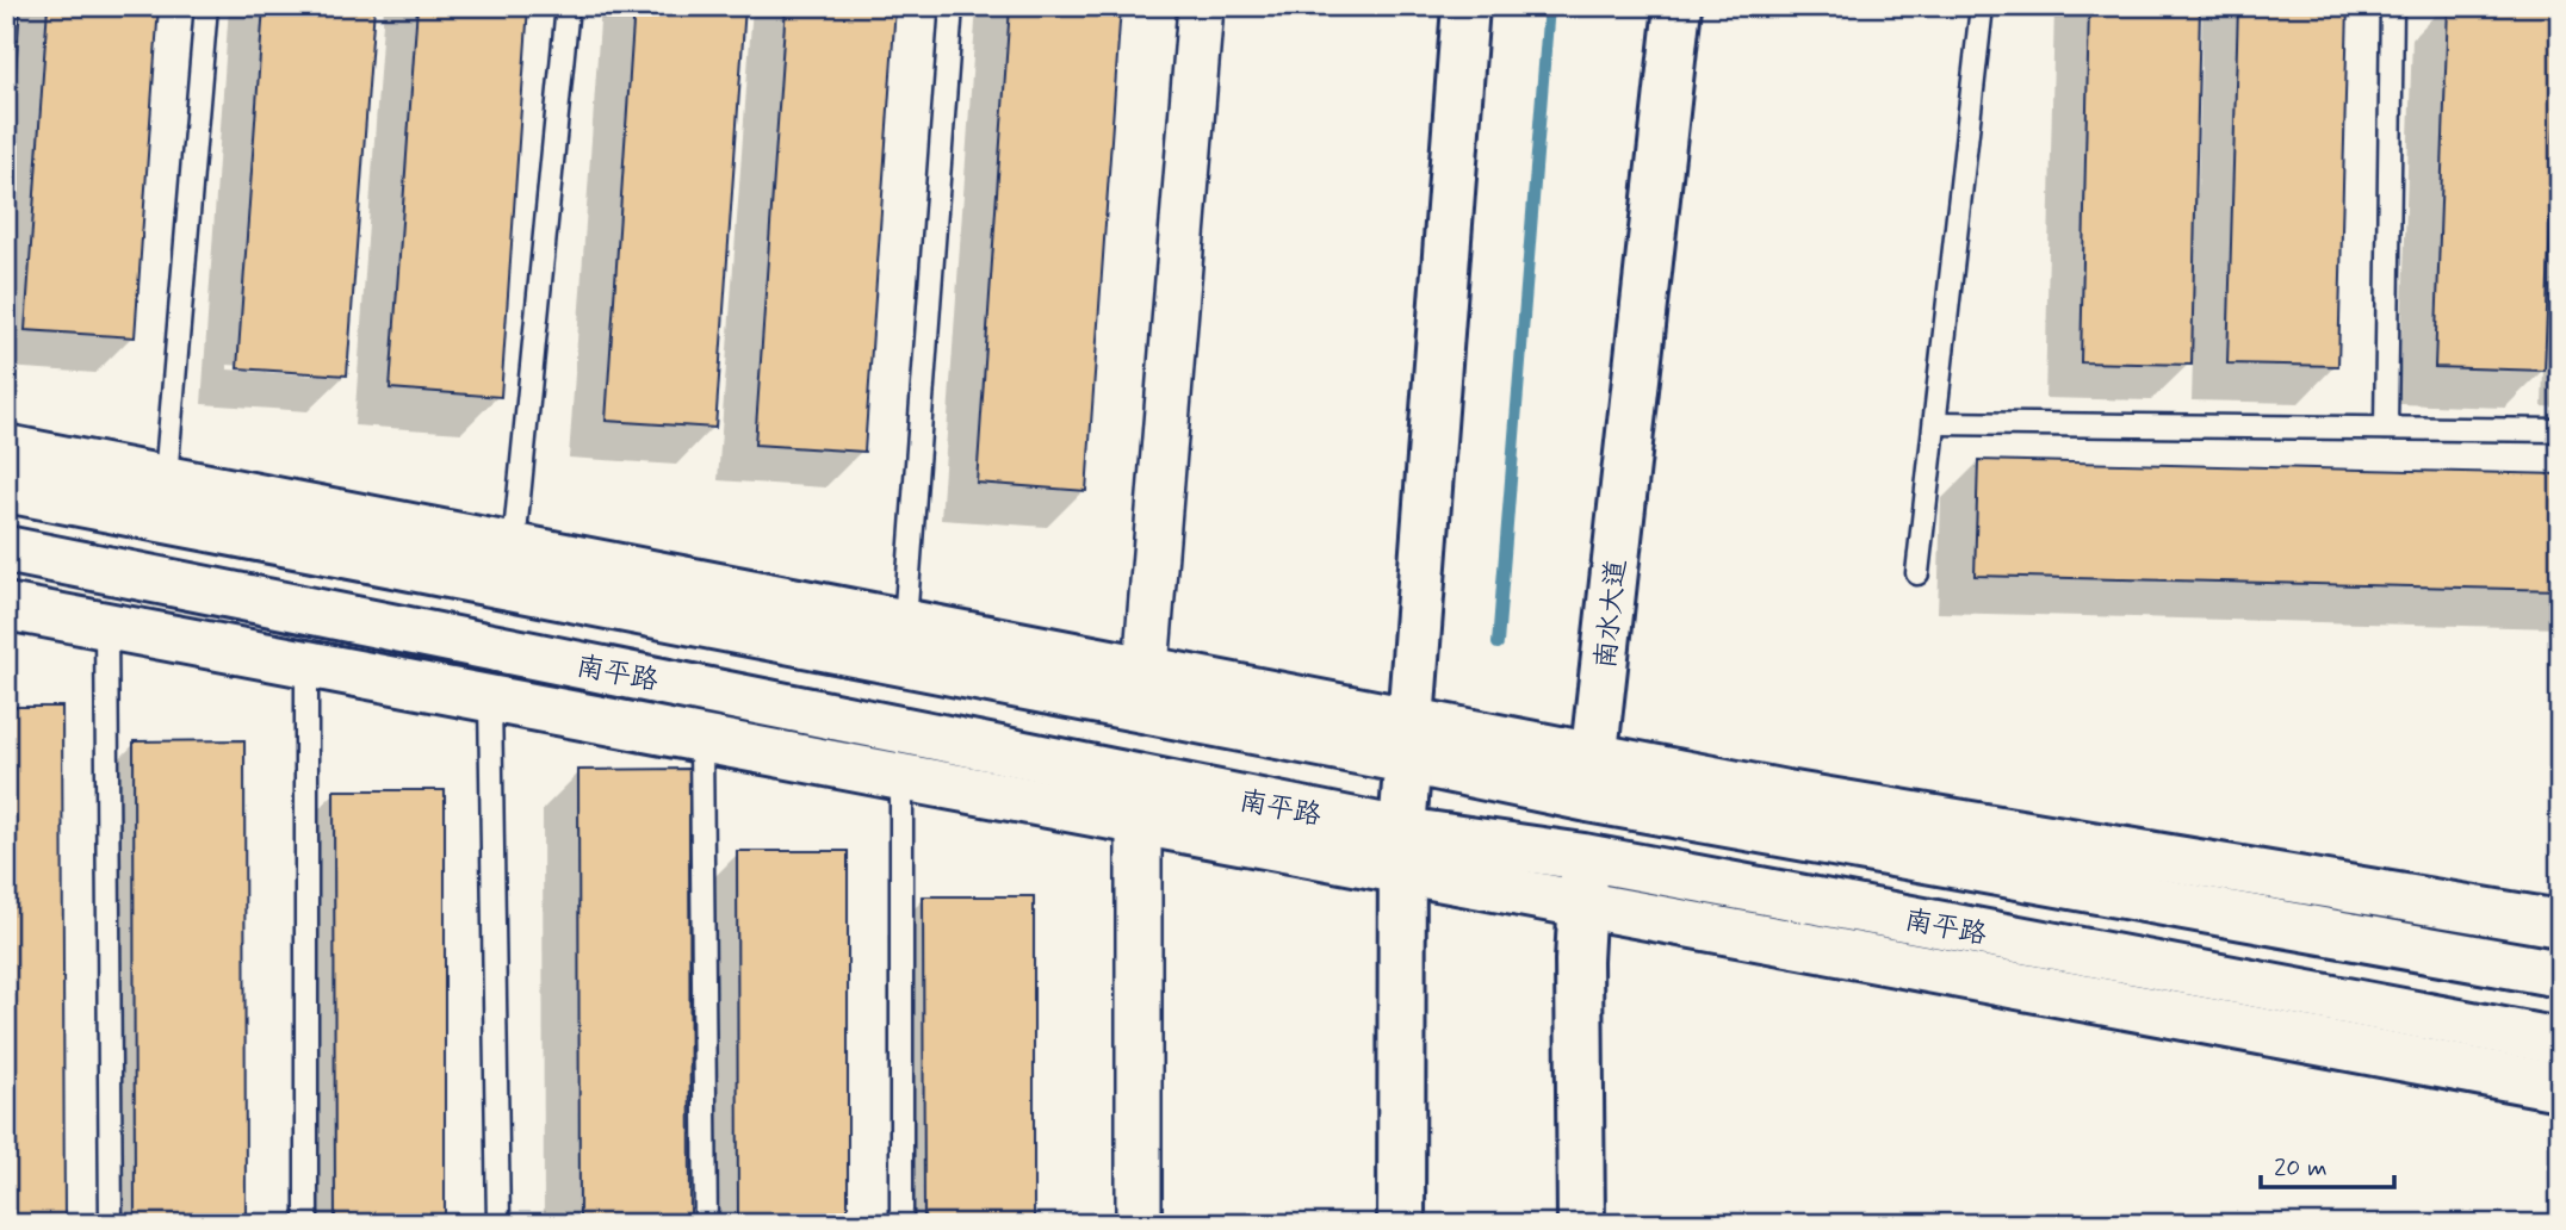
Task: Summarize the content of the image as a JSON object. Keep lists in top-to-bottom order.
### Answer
{
  "streets": {
    "main road": ["南水大道", "南平路"]
  },
  "crossings": [
    ["南水大道", "南平路"]
  ],
  "scale_bar": "20 m"
}
